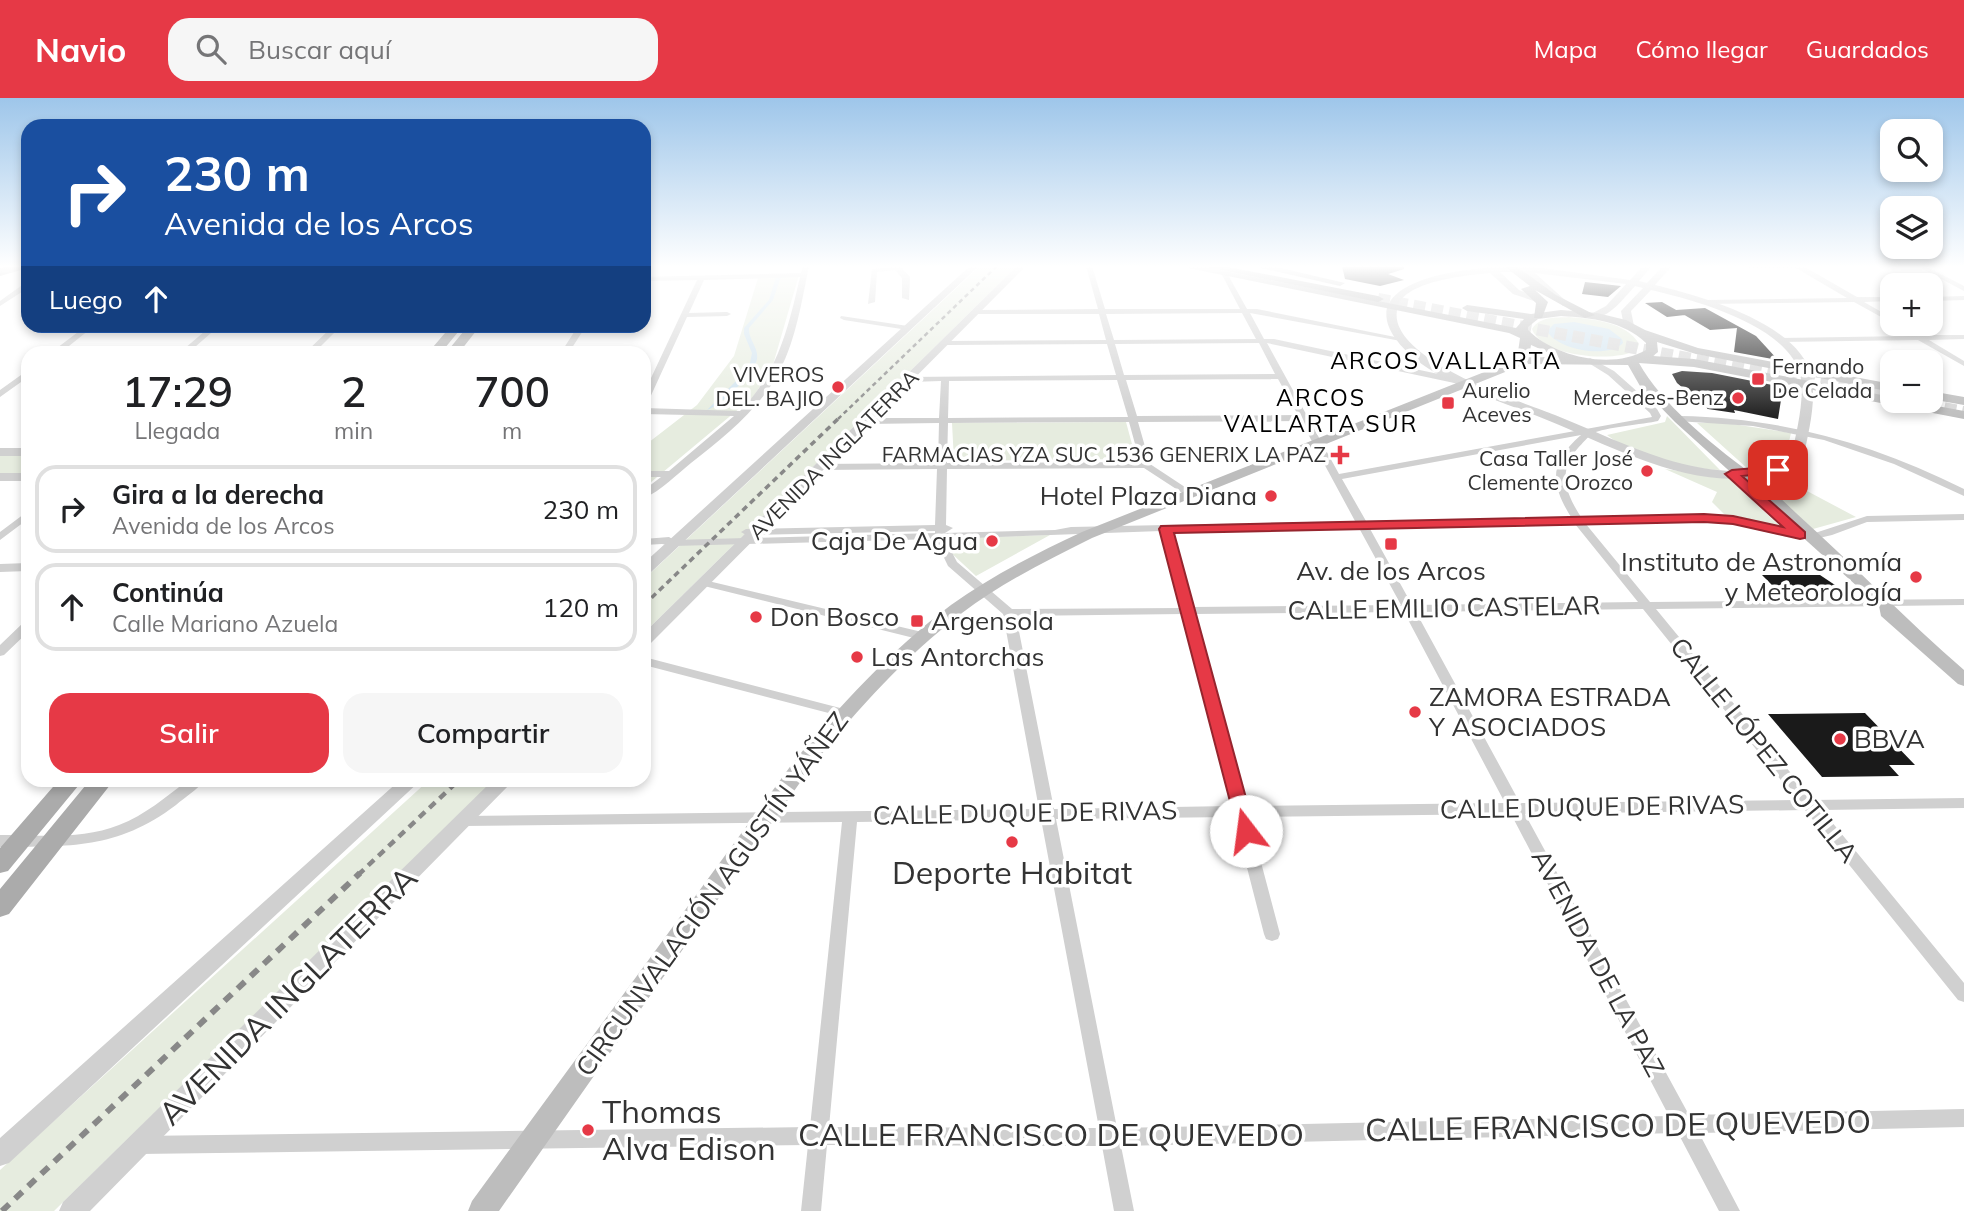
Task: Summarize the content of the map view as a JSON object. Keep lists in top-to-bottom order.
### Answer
{
  "streets": {
    "main road": ["CIRCUNVALACIÓN AGUSTÍN YÁÑEZ"],
    "street": [
      "AVENIDA INGLATERRA",
      "CALLE EMILIO CASTELAR",
      "CALLE LÓPEZ COTILLA",
      "CALLE DUQUE DE RIVAS",
      "AVENIDA DE LA PAZ",
      "CALLE FRANCISCO DE QUEVEDO"
    ]
  },
  "crossings": [
    ["AVENIDA INGLATERRA", "CALLE DUQUE DE RIVAS"],
    ["AVENIDA INGLATERRA", "CALLE FRANCISCO DE QUEVEDO"],
    ["CALLE EMILIO CASTELAR", "CALLE LÓPEZ COTILLA"],
    ["CALLE EMILIO CASTELAR", "AVENIDA DE LA PAZ"],
    ["CALLE LÓPEZ COTILLA", "CALLE DUQUE DE RIVAS"],
    ["CALLE DUQUE DE RIVAS", "CIRCUNVALACIÓN AGUSTÍN YÁÑEZ"],
    ["CALLE DUQUE DE RIVAS", "AVENIDA DE LA PAZ"],
    ["CIRCUNVALACIÓN AGUSTÍN YÁÑEZ", "AVENIDA DE LA PAZ"],
    ["CIRCUNVALACIÓN AGUSTÍN YÁÑEZ", "CALLE FRANCISCO DE QUEVEDO"],
    ["AVENIDA DE LA PAZ", "CALLE FRANCISCO DE QUEVEDO"]
  ],
  "districts": ["ARCOS VALLARTA", "ARCOS VALLARTA SUR"],
  "places": {
    "transit": [
      "Fernando De Celada",
      "Aurelio Aceves",
      "Av. de los Arcos",
      "Argensola"
    ],
    "other": [
      "VIVEROS DEL. BAJIO",
      "Mercedes-Benz",
      "Casa Taller José Clemente Orozco",
      "Hotel Plaza Diana",
      "Caja De Agua",
      "Instituto de Astronomía y Meteorología",
      "Don Bosco",
      "Las Antorchas",
      "ZAMORA ESTRADA Y ASOCIADOS",
      "BBVA",
      "Deporte Habitat",
      "Thomas Alva Edison"
    ],
    "health": ["FARMACIAS YZA SUC 1536 GENERIX LA PAZ"]
  },
  "page": {
    "header": "Navio",
    "search": "Buscar aquí",
    "nav": ["Mapa", "Cómo llegar", "Guardados"],
    "map_buttons": ["+", "−"],
    "turn": ["230 m", "Avenida de los Arcos"],
    "then": "Luego",
    "eta": [
      "17:29",
      "Llegada",
      "2",
      "min",
      "700",
      "m"
    ],
    "list": [
      {
        "name": "Gira a la derecha",
        "note": "Avenida de los Arcos",
        "value": "230 m"
      },
      {
        "name": "Continúa",
        "note": "Calle Mariano Azuela",
        "value": "120 m"
      }
    ],
    "buttons": ["Salir", "Compartir"]
  }
}
